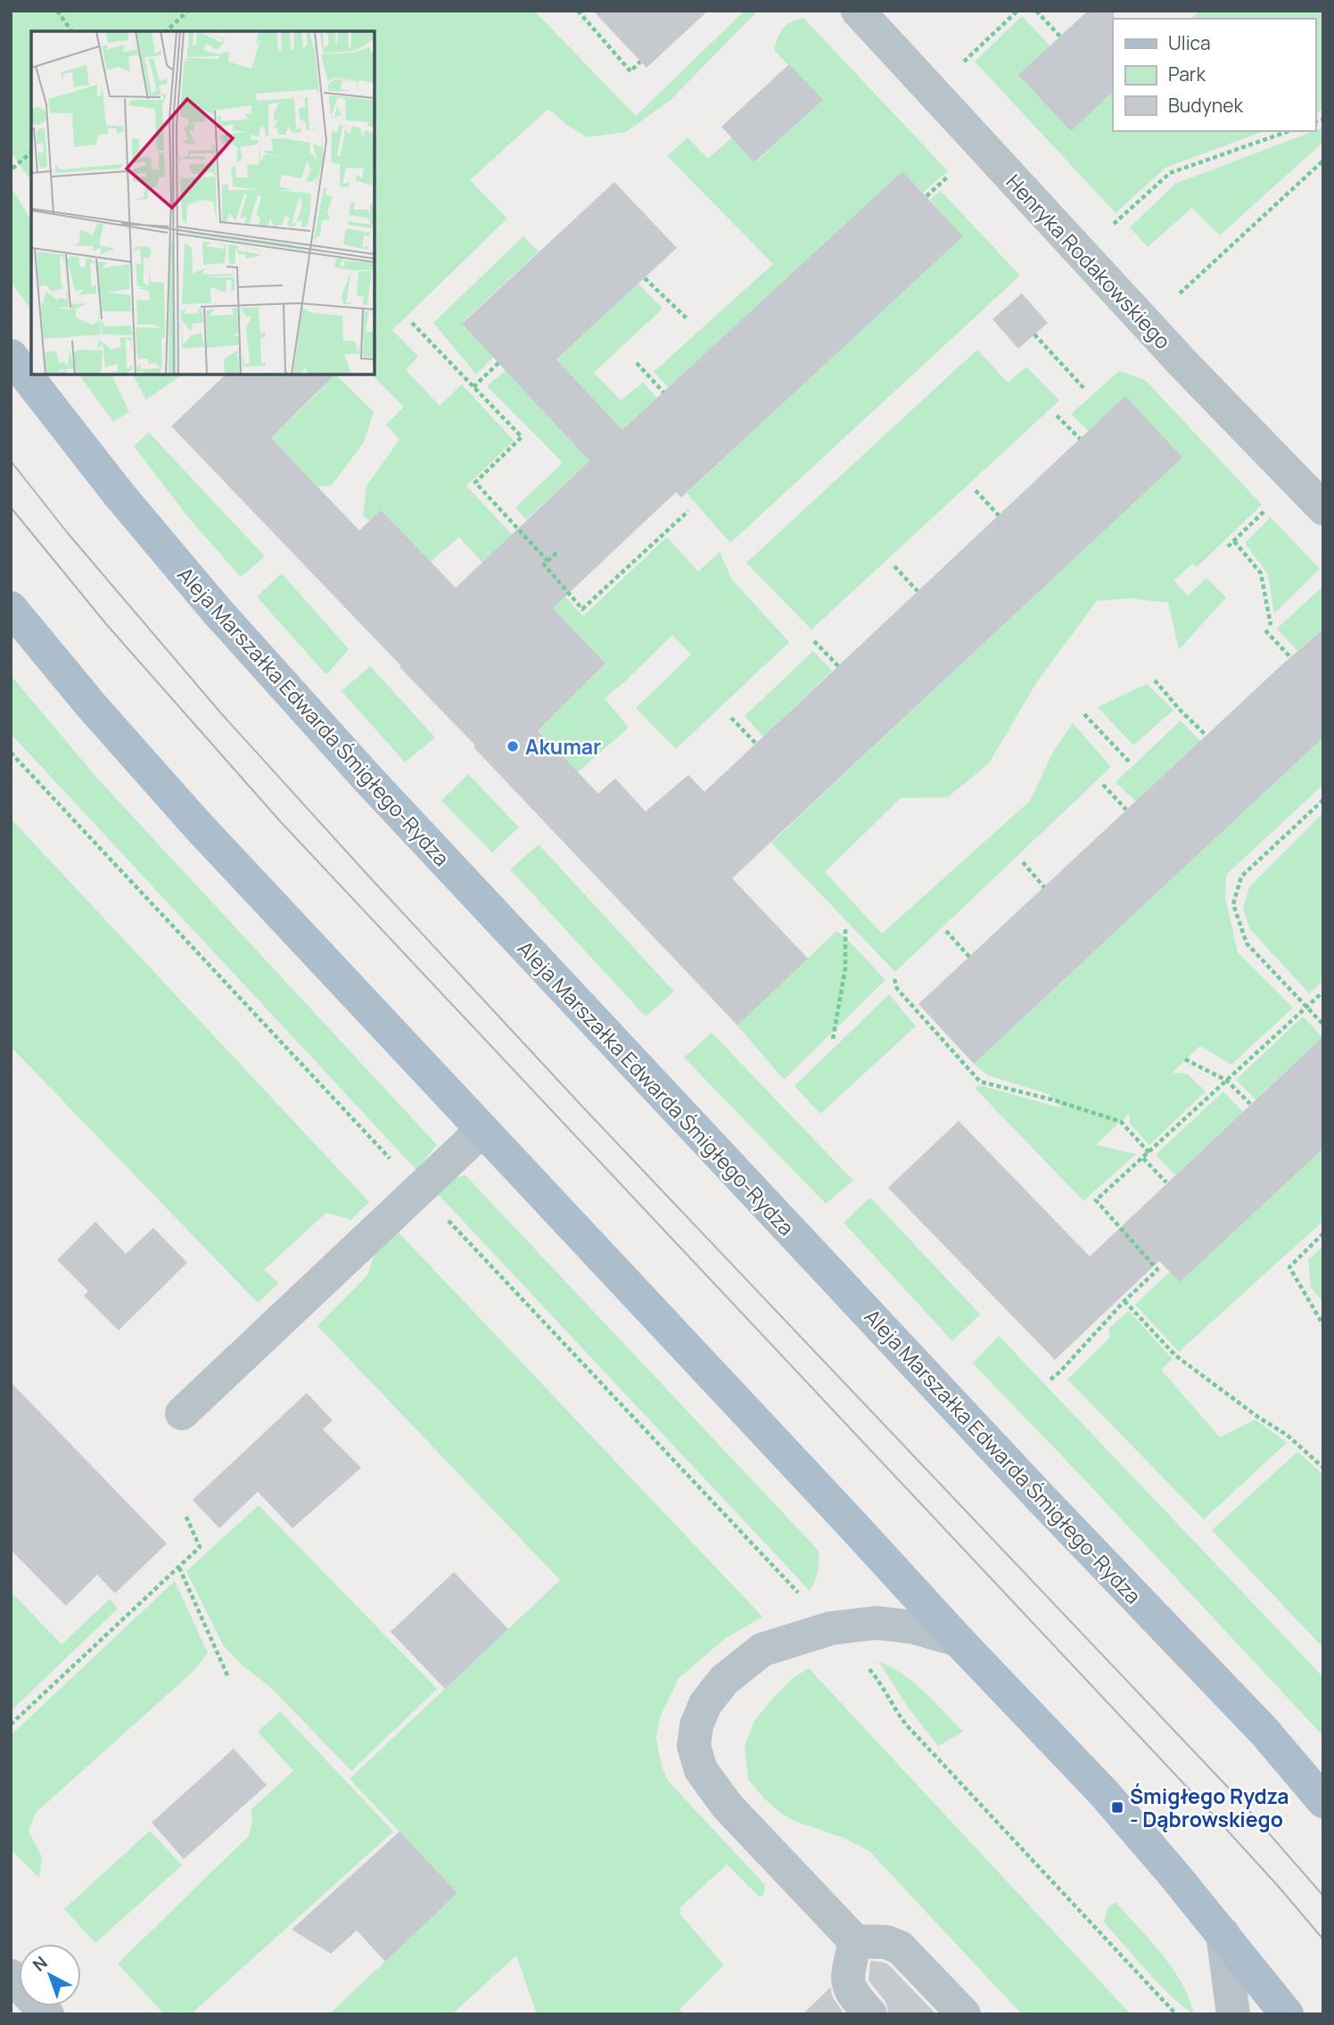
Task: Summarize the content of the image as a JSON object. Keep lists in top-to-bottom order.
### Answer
{
  "streets": {
    "main road": ["Aleja Marszałka Edwarda Śmigłego-Rydza"],
    "street": ["Henryka Rodakowskiego"]
  },
  "places": {
    "other": ["Akumar"],
    "transit": ["Śmigłego Rydza - Dąbrowskiego"]
  },
  "legend": ["Ulica", "Park", "Budynek"],
  "north": "top left"
}
